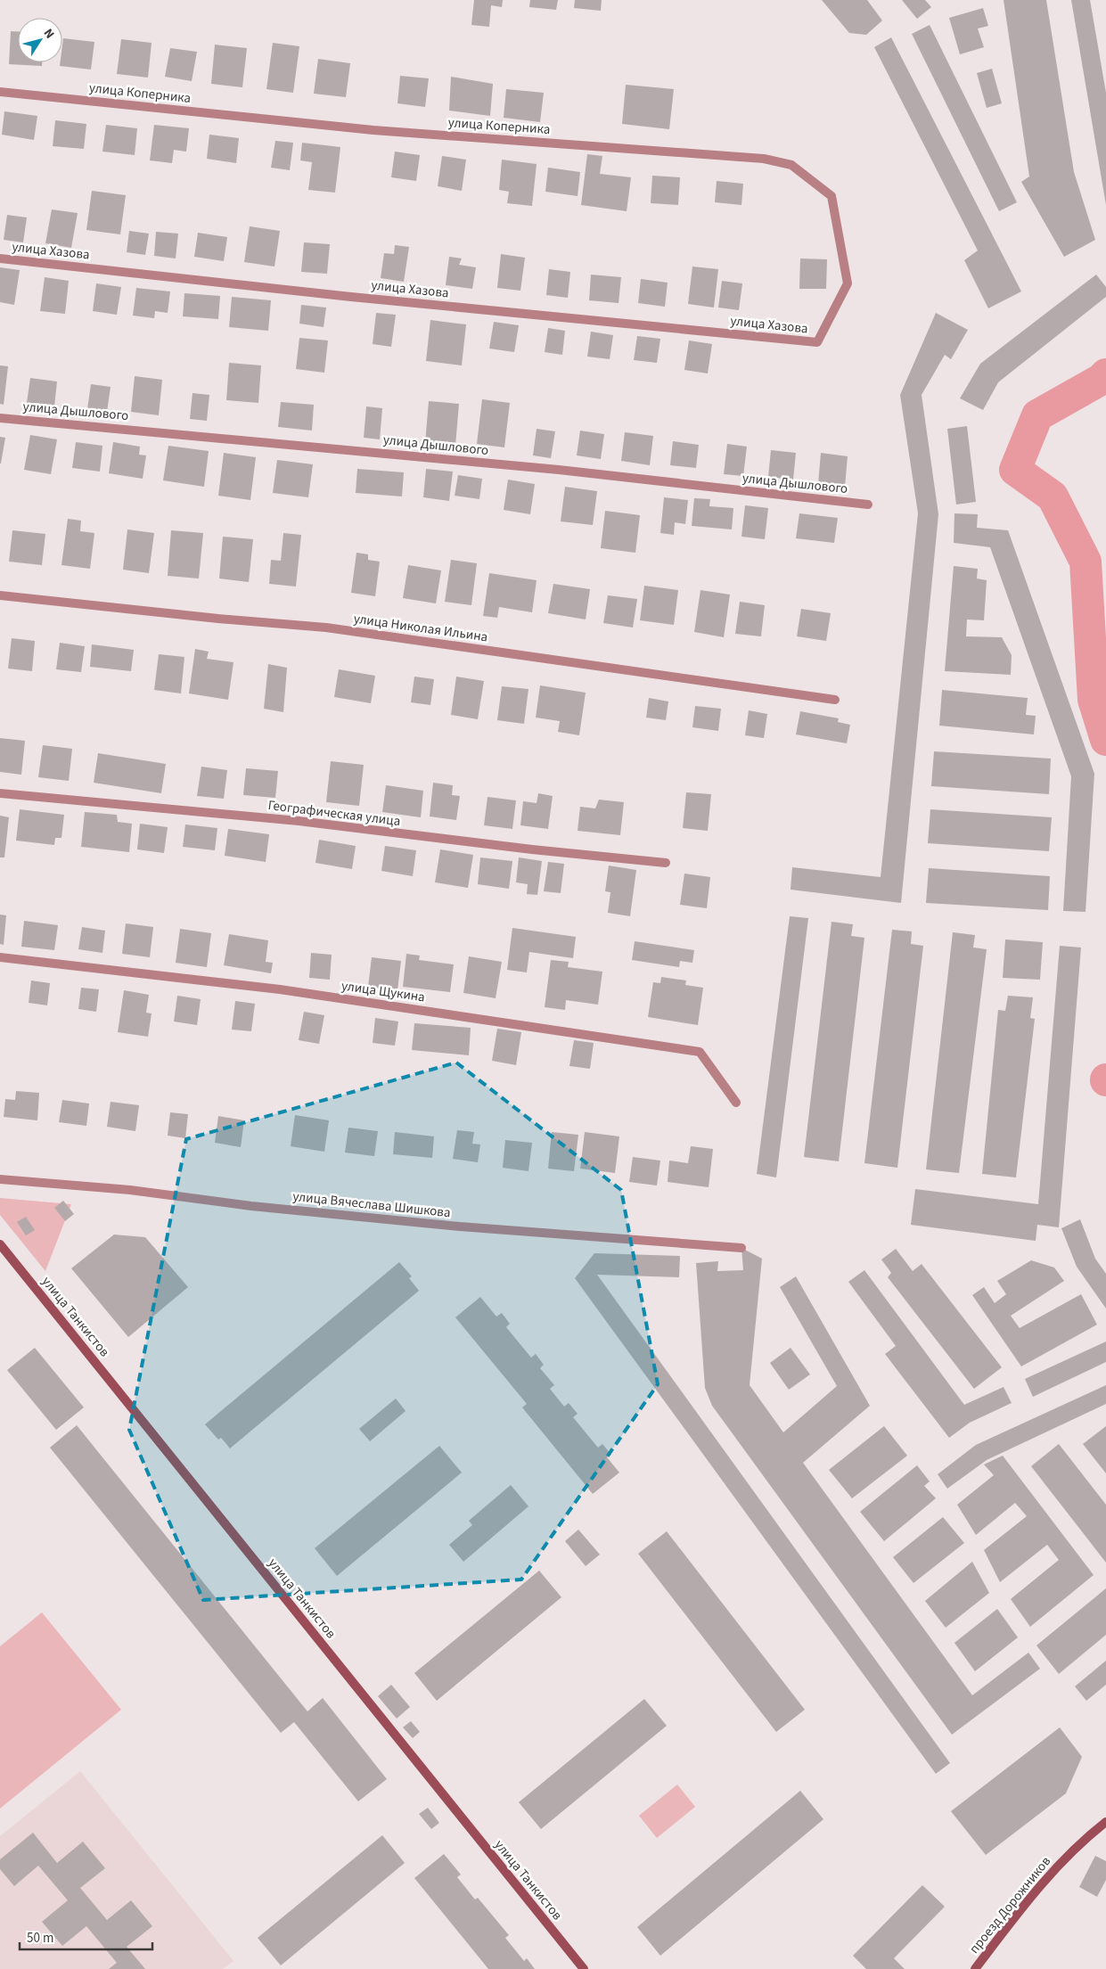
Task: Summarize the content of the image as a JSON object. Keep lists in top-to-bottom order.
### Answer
{
  "streets": {
    "main road": ["улица Танкистов", "проезд Дорожников"],
    "street": [
      "улица Коперника",
      "улица Хазова",
      "улица Дышлового",
      "улица Николая Ильина",
      "Географическая улица",
      "улица Щукина",
      "улица Вячеслава Шишкова"
    ]
  },
  "crossings": [
    ["улица Коперника", "улица Хазова"]
  ],
  "scale_bar": "50 m",
  "north": "top right"
}
